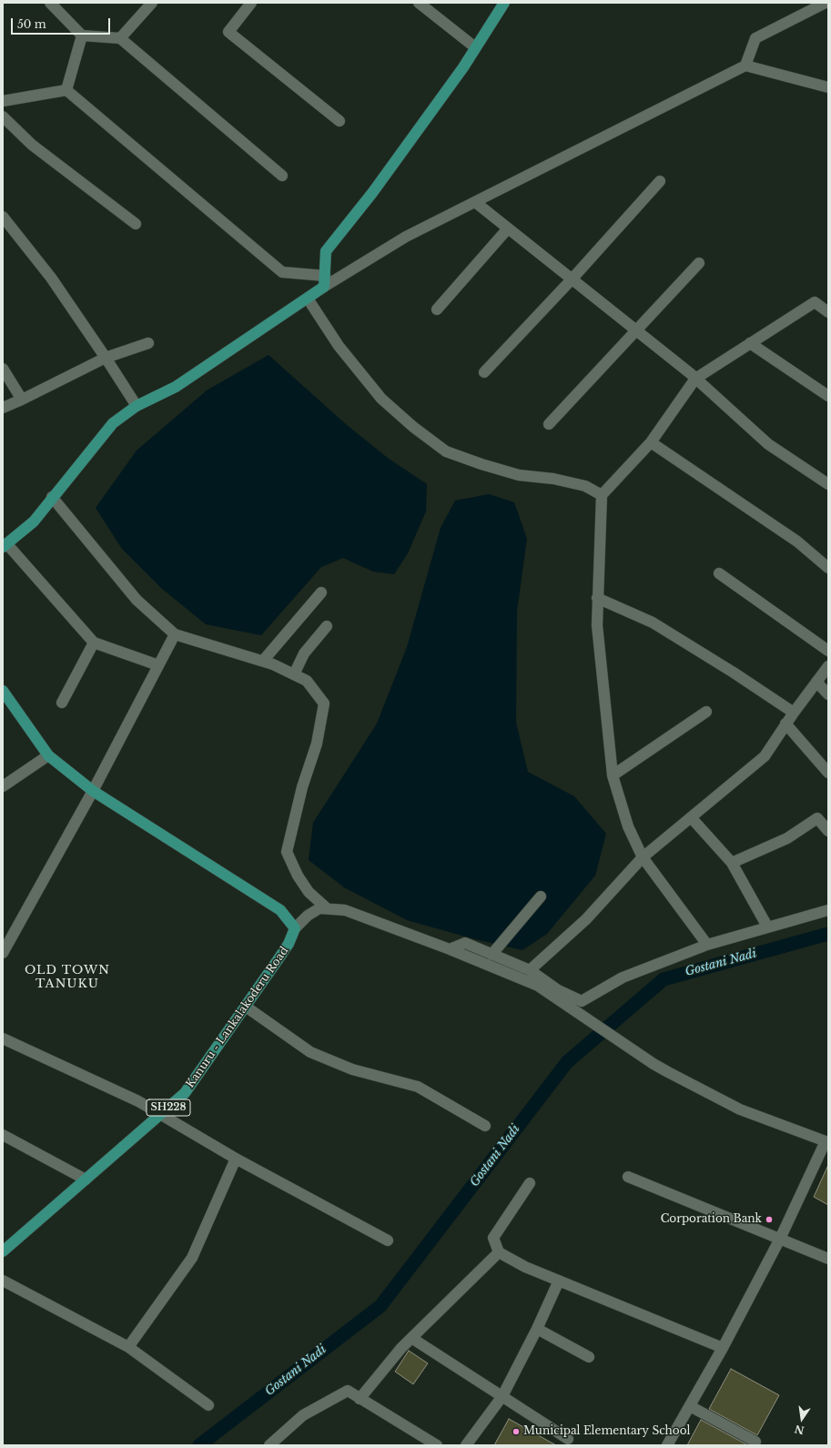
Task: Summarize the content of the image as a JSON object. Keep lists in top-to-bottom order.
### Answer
{
  "streets": {
    "main road": ["Kanuru - Lankalakoderu Road", "SH228"]
  },
  "districts": ["OLD TOWN TANUKU"],
  "water": ["Gostani Nadi"],
  "places": ["Corporation Bank", "Municipal Elementary School"],
  "scale_bar": "50 m",
  "north": "bottom"
}
